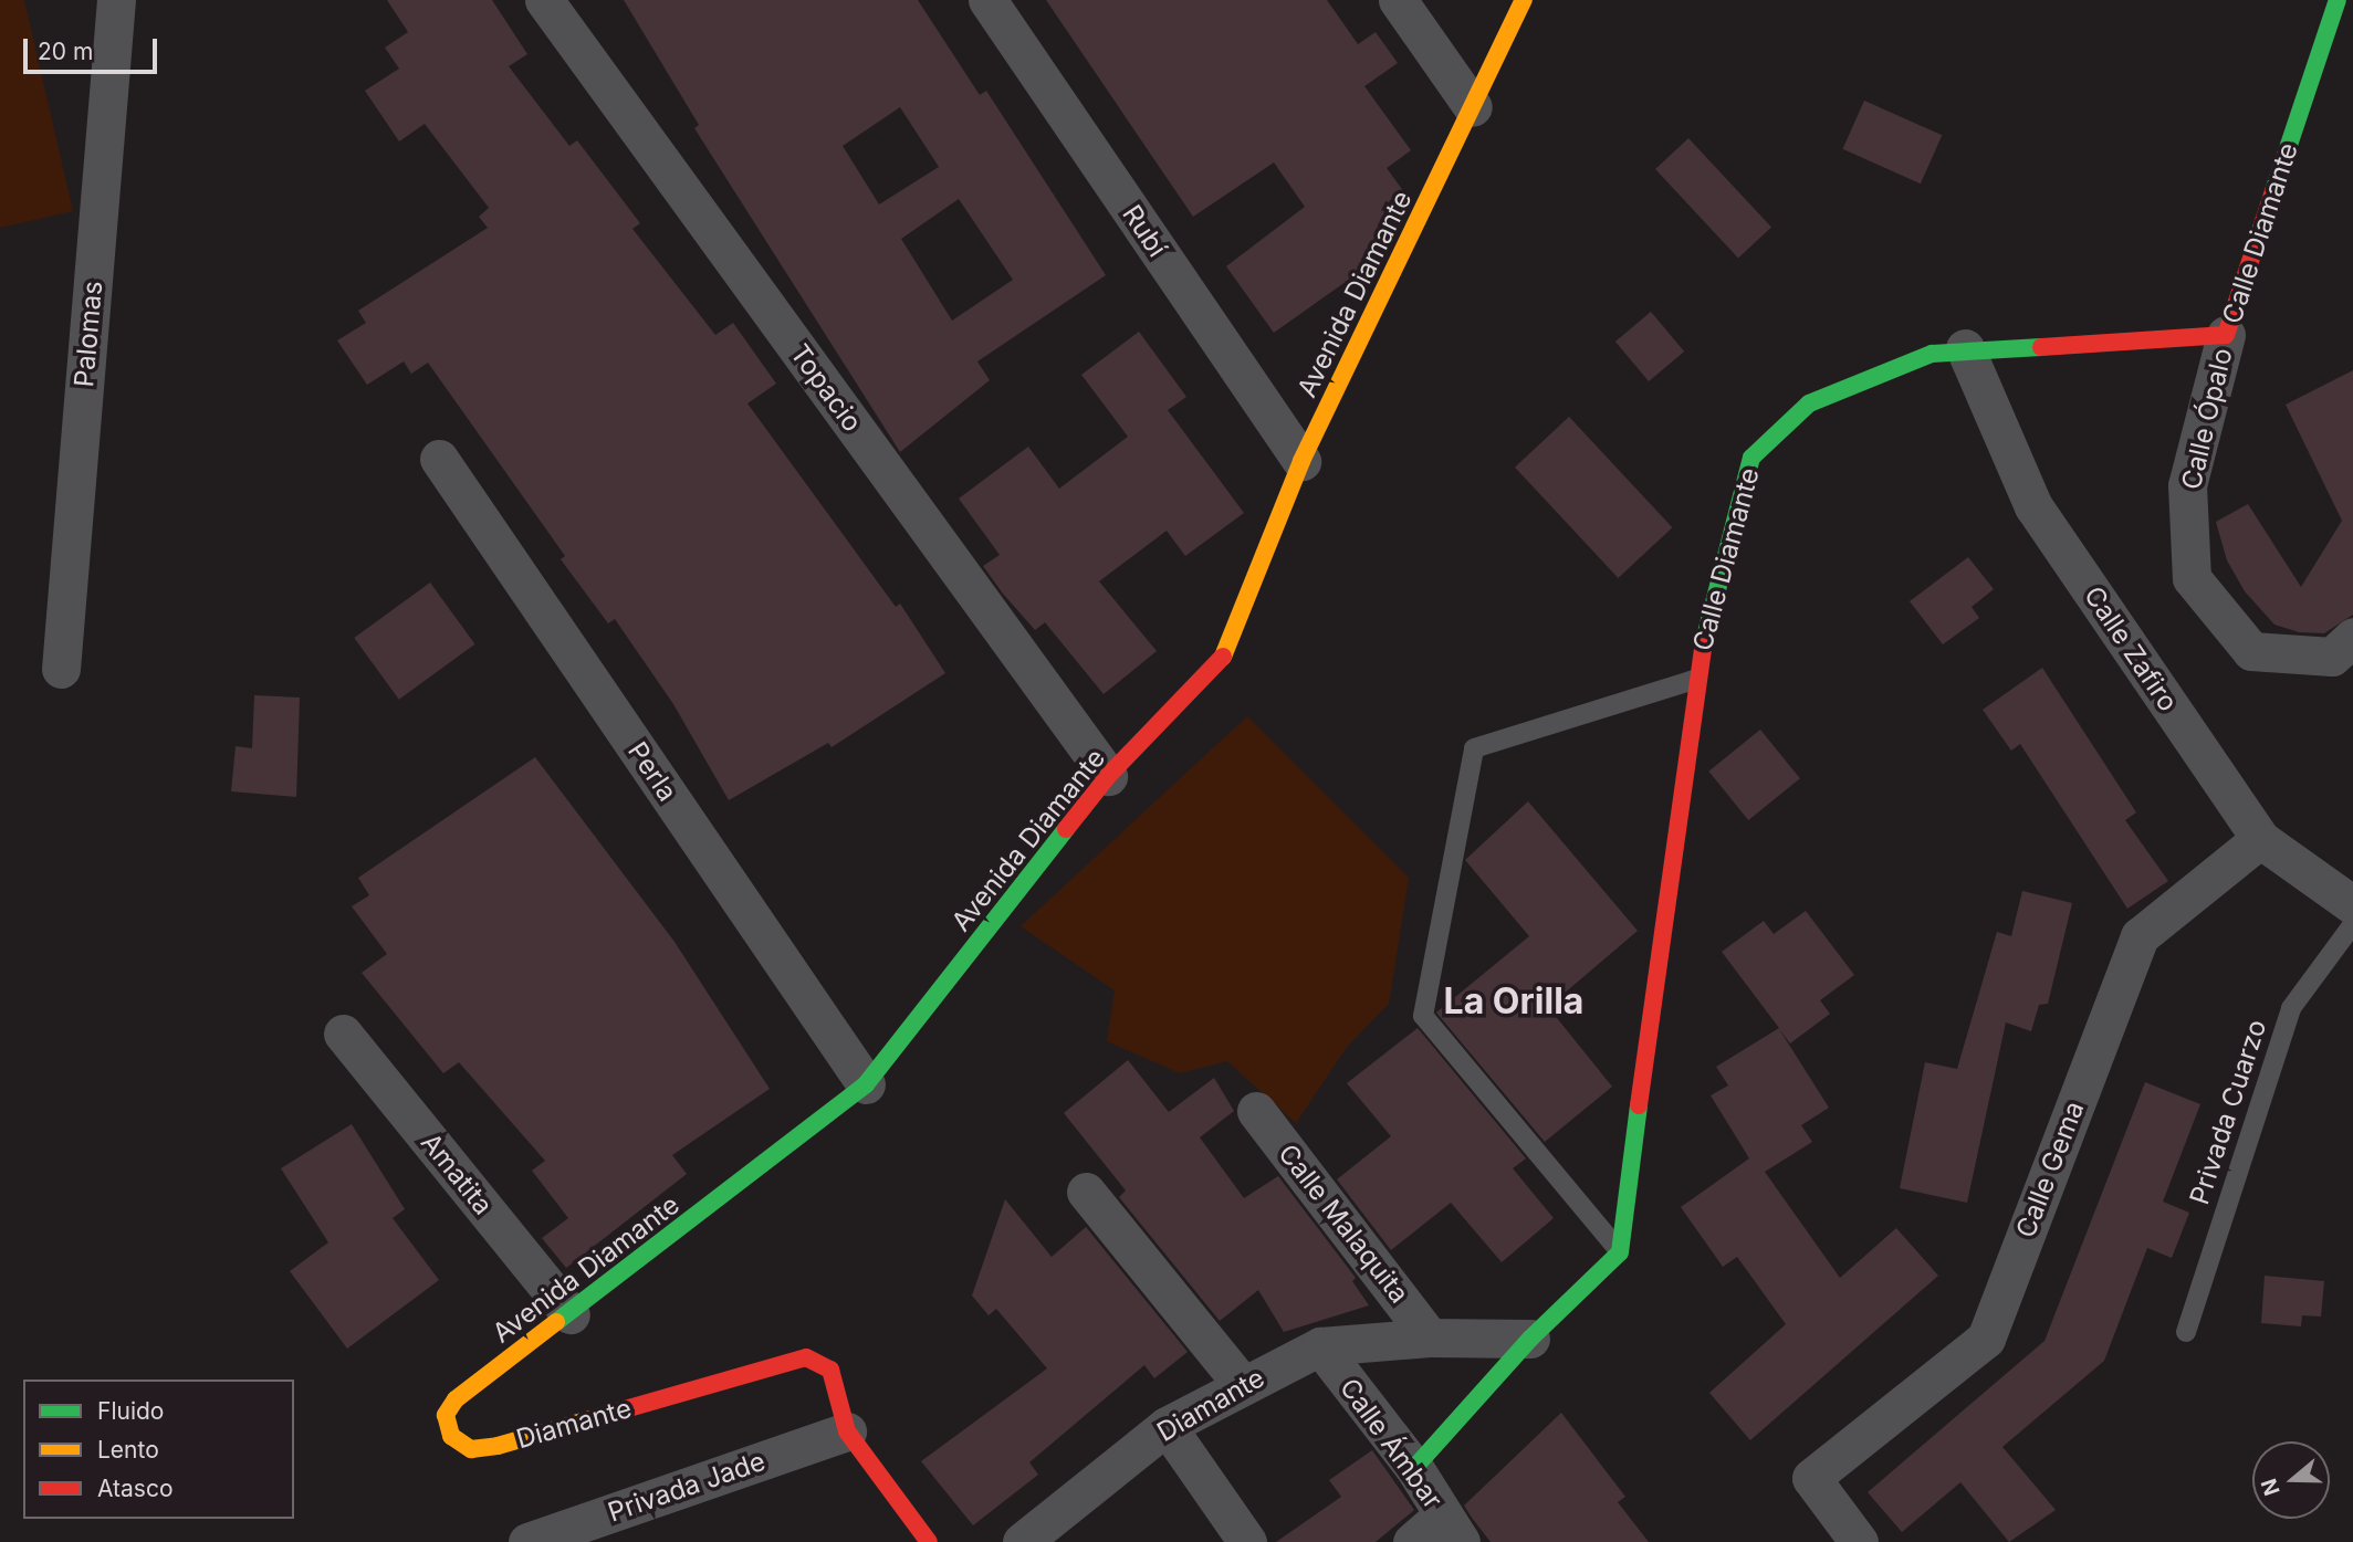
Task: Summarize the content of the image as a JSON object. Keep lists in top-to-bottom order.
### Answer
{
  "streets": {
    "street": [
      "Rubí",
      "Calle Diamante",
      "Avenida Diamante",
      "Palomas",
      "Topacio",
      "Calle Ópalo",
      "Calle Zafiro",
      "Perla",
      "Calle Gema",
      "Amatita",
      "Calle Malaquita",
      "Diamante",
      "Calle Ámbar",
      "Privada Jade"
    ],
    "lane": ["Privada Cuarzo"]
  },
  "crossings": [
    ["Rubí", "Avenida Diamante"],
    ["Calle Diamante", "Calle Ópalo"],
    ["Calle Diamante", "Calle Zafiro"],
    ["Avenida Diamante", "Topacio"],
    ["Avenida Diamante", "Perla"],
    ["Avenida Diamante", "Amatita"],
    ["Avenida Diamante", "Diamante"],
    ["Calle Zafiro", "Calle Gema"],
    ["Calle Malaquita", "Diamante"],
    ["Diamante", "Calle Ámbar"],
    ["Diamante", "Privada Jade"]
  ],
  "districts": ["La Orilla"],
  "legend": ["Fluido", "Lento", "Atasco"],
  "scale_bar": "20 m",
  "north": "left"
}
